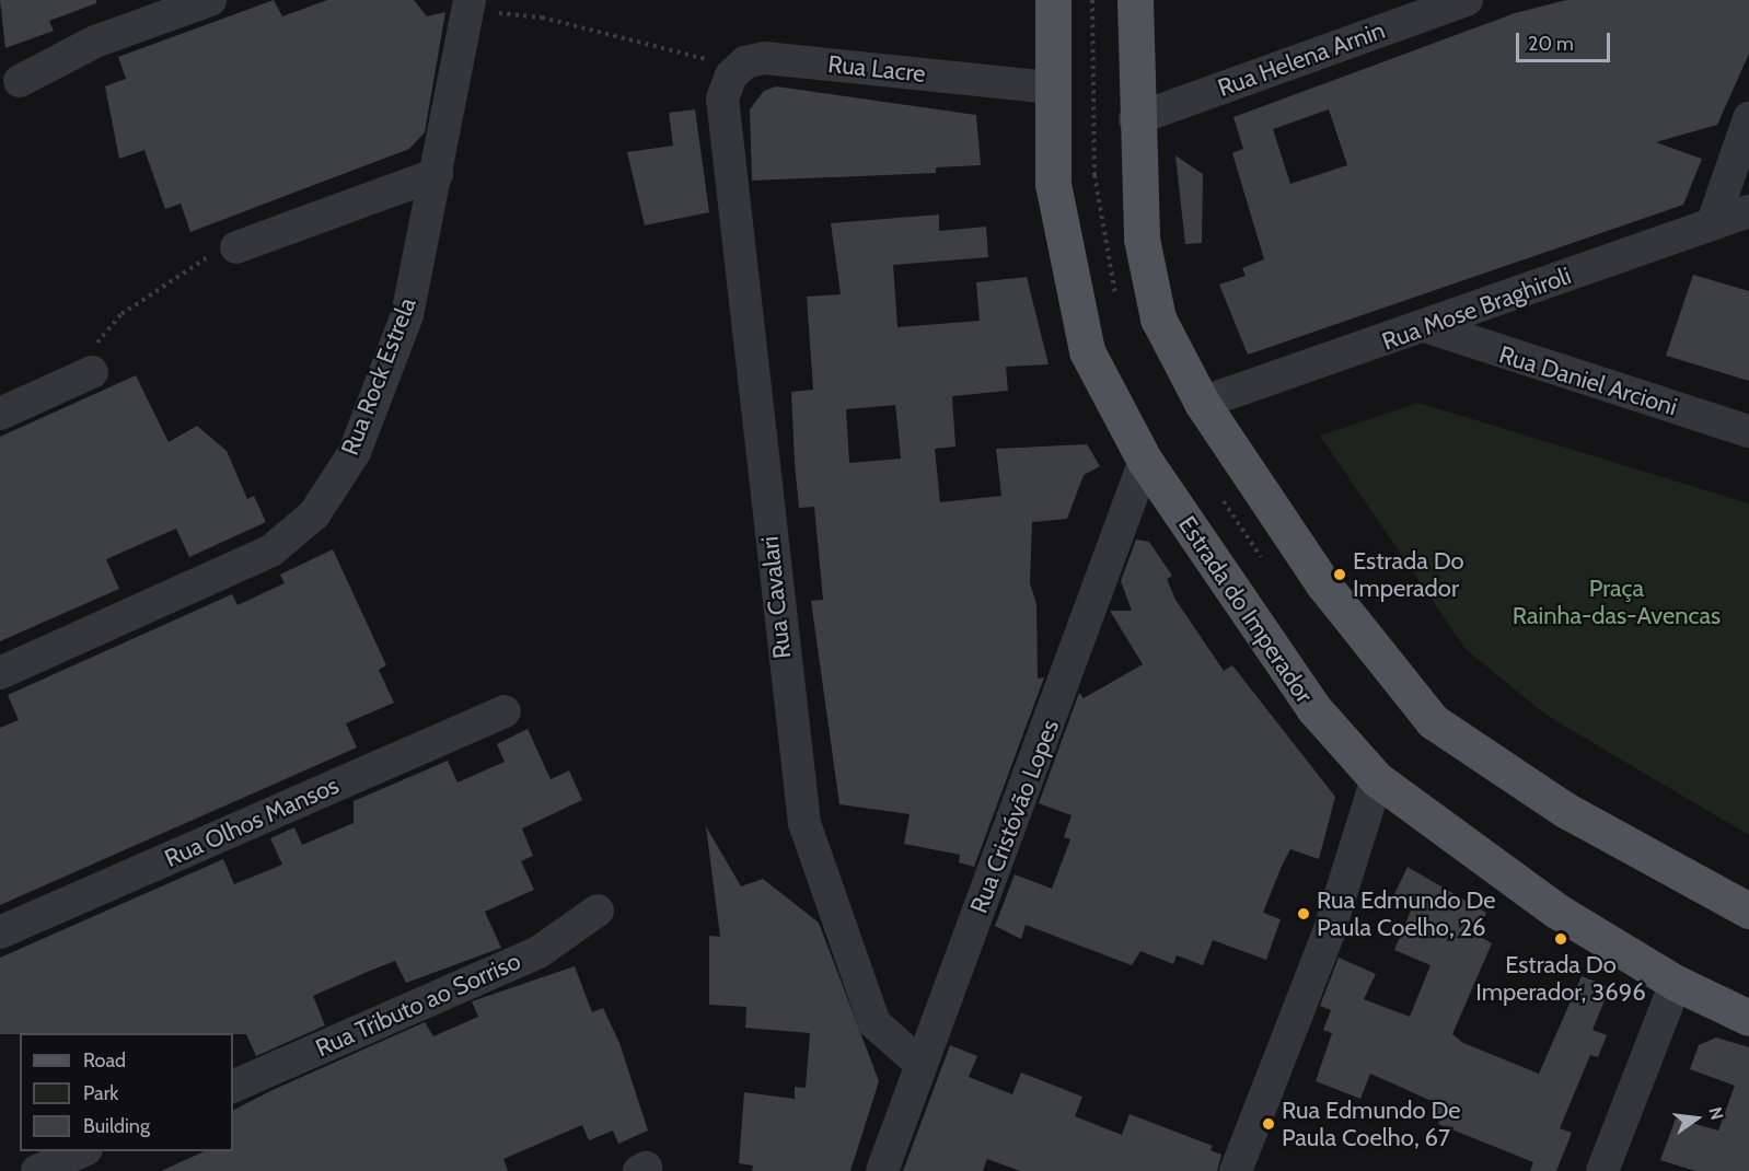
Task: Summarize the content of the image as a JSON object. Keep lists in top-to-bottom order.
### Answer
{
  "streets": {
    "main road": ["Estrada do Imperador"],
    "street": [
      "Rua Helena Arnin",
      "Rua Lacre",
      "Rua Mose Braghiroli",
      "Rua Rock Estrela",
      "Rua Daniel Arcioni",
      "Rua Cavalari",
      "Rua Cristóvão Lopes",
      "Rua Olhos Mansos",
      "Rua Tributo ao Sorriso"
    ]
  },
  "crossings": [
    ["Rua Lacre", "Rua Cavalari"],
    ["Rua Lacre", "Estrada do Imperador"],
    ["Rua Mose Braghiroli", "Rua Daniel Arcioni"],
    ["Rua Cavalari", "Rua Cristóvão Lopes"],
    ["Estrada do Imperador", "Rua Cristóvão Lopes"]
  ],
  "parks": ["Praça Rainha-das-Avencas"],
  "places": [
    "Estrada Do Imperador",
    "Rua Edmundo De Paula Coelho, 26",
    "Estrada Do Imperador, 3696",
    "Rua Edmundo De Paula Coelho, 67"
  ],
  "legend": ["Road", "Park", "Building"],
  "scale_bar": "20 m",
  "north": "right"
}
